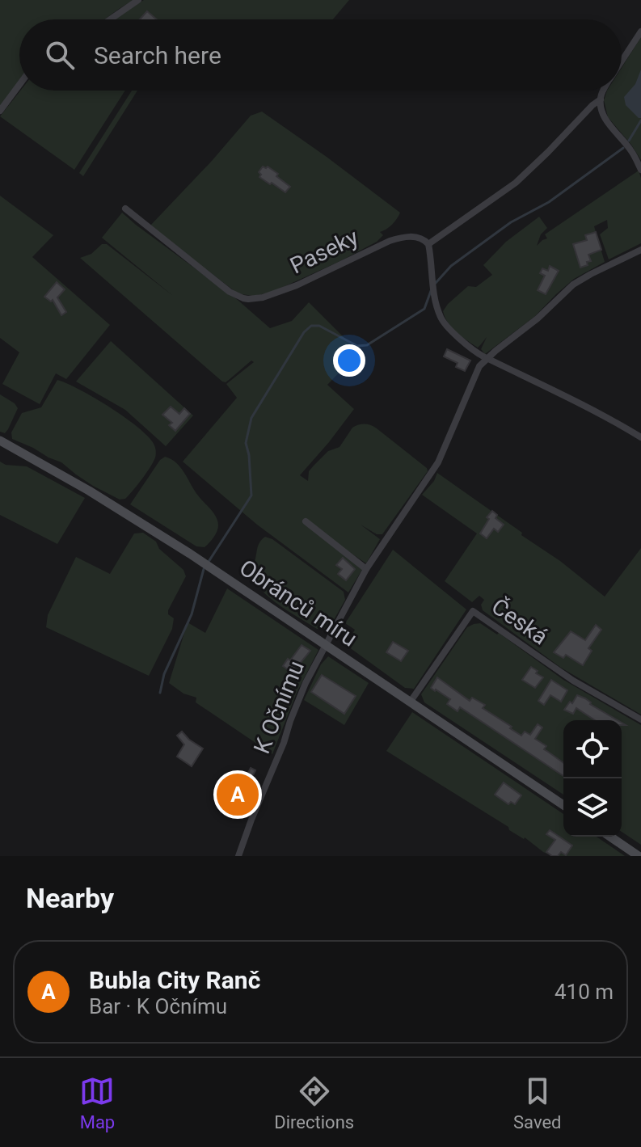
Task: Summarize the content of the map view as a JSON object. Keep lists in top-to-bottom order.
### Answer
{
  "streets": {
    "main road": ["Obránců míru"],
    "street": ["Paseky", "Česká", "K Očnímu"]
  },
  "crossings": [
    ["Obránců míru", "Česká"],
    ["Obránců míru", "K Očnímu"]
  ],
  "page": {
    "search": "Search here",
    "pins": "A",
    "heading": "Nearby",
    "list": [
      {
        "mark": "A",
        "name": "Bubla City Ranč",
        "note": "Bar · K Očnímu",
        "value": "410 m"
      }
    ],
    "nav": ["Map", "Directions", "Saved"]
  }
}
